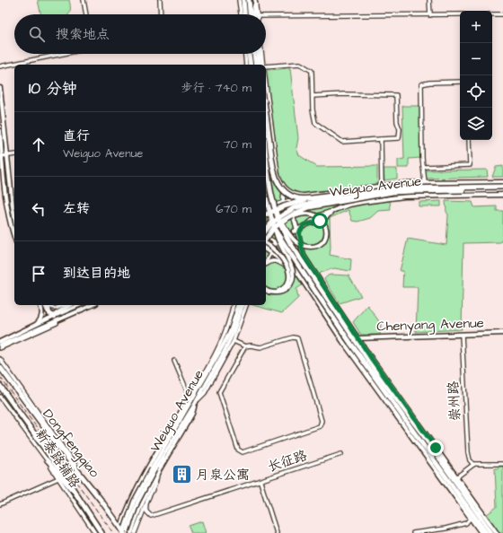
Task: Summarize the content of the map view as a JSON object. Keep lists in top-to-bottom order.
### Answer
{
  "streets": {
    "highway": ["Weiguo Avenue", "Dongfengqiao"],
    "main road": ["Chenyang Avenue"],
    "street": ["崇州路", "新泰路辅路", "长征路"]
  },
  "crossings": [
    ["Chenyang Avenue", "崇州路"]
  ],
  "places": {
    "building": ["月泉公寓"]
  },
  "page": {
    "map_buttons": ["+", "−"],
    "search": "搜索地点",
    "heading": ["10 分钟", "步行 · 740 m"],
    "list": [
      ["直行", "Weiguo Avenue", "70 m"],
      ["左转", "670 m"],
      "到达目的地"
    ]
  }
}
